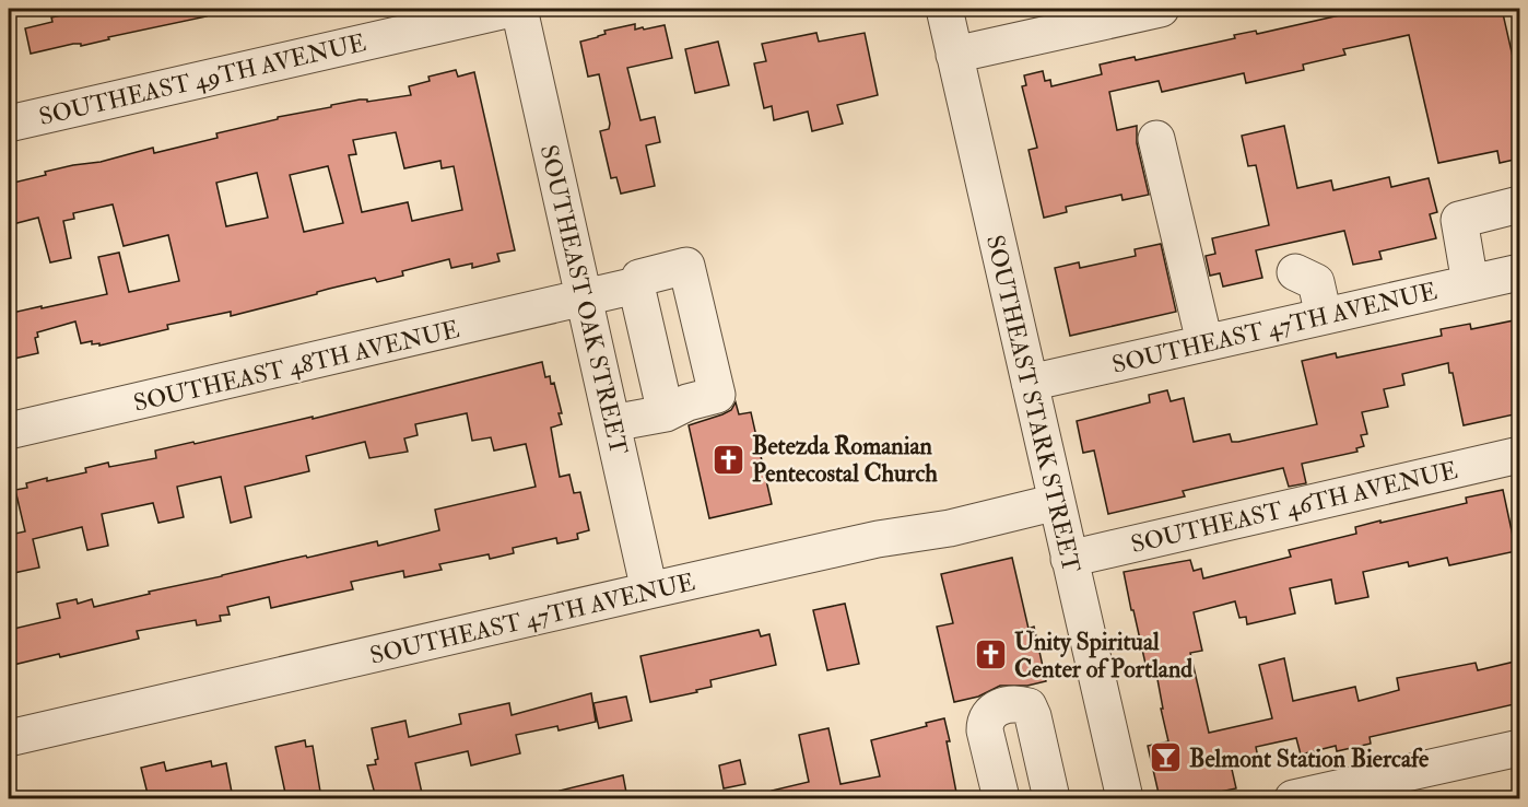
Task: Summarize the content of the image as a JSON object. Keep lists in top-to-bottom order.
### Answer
{
  "streets": {
    "street": [
      "SOUTHEAST 49TH AVENUE",
      "SOUTHEAST OAK STREET",
      "SOUTHEAST 47TH AVENUE",
      "SOUTHEAST 48TH AVENUE",
      "SOUTHEAST STARK STREET",
      "SOUTHEAST 46TH AVENUE"
    ]
  },
  "crossings": [
    ["SOUTHEAST OAK STREET", "SOUTHEAST 47TH AVENUE"],
    ["SOUTHEAST OAK STREET", "SOUTHEAST 48TH AVENUE"],
    ["SOUTHEAST 47TH AVENUE", "SOUTHEAST STARK STREET"],
    ["SOUTHEAST STARK STREET", "SOUTHEAST 46TH AVENUE"]
  ],
  "places": {
    "church": ["Betezda Romanian Pentecostal Church", "Unity Spiritual Center of Portland"],
    "bar": ["Belmont Station Biercafe"]
  }
}
